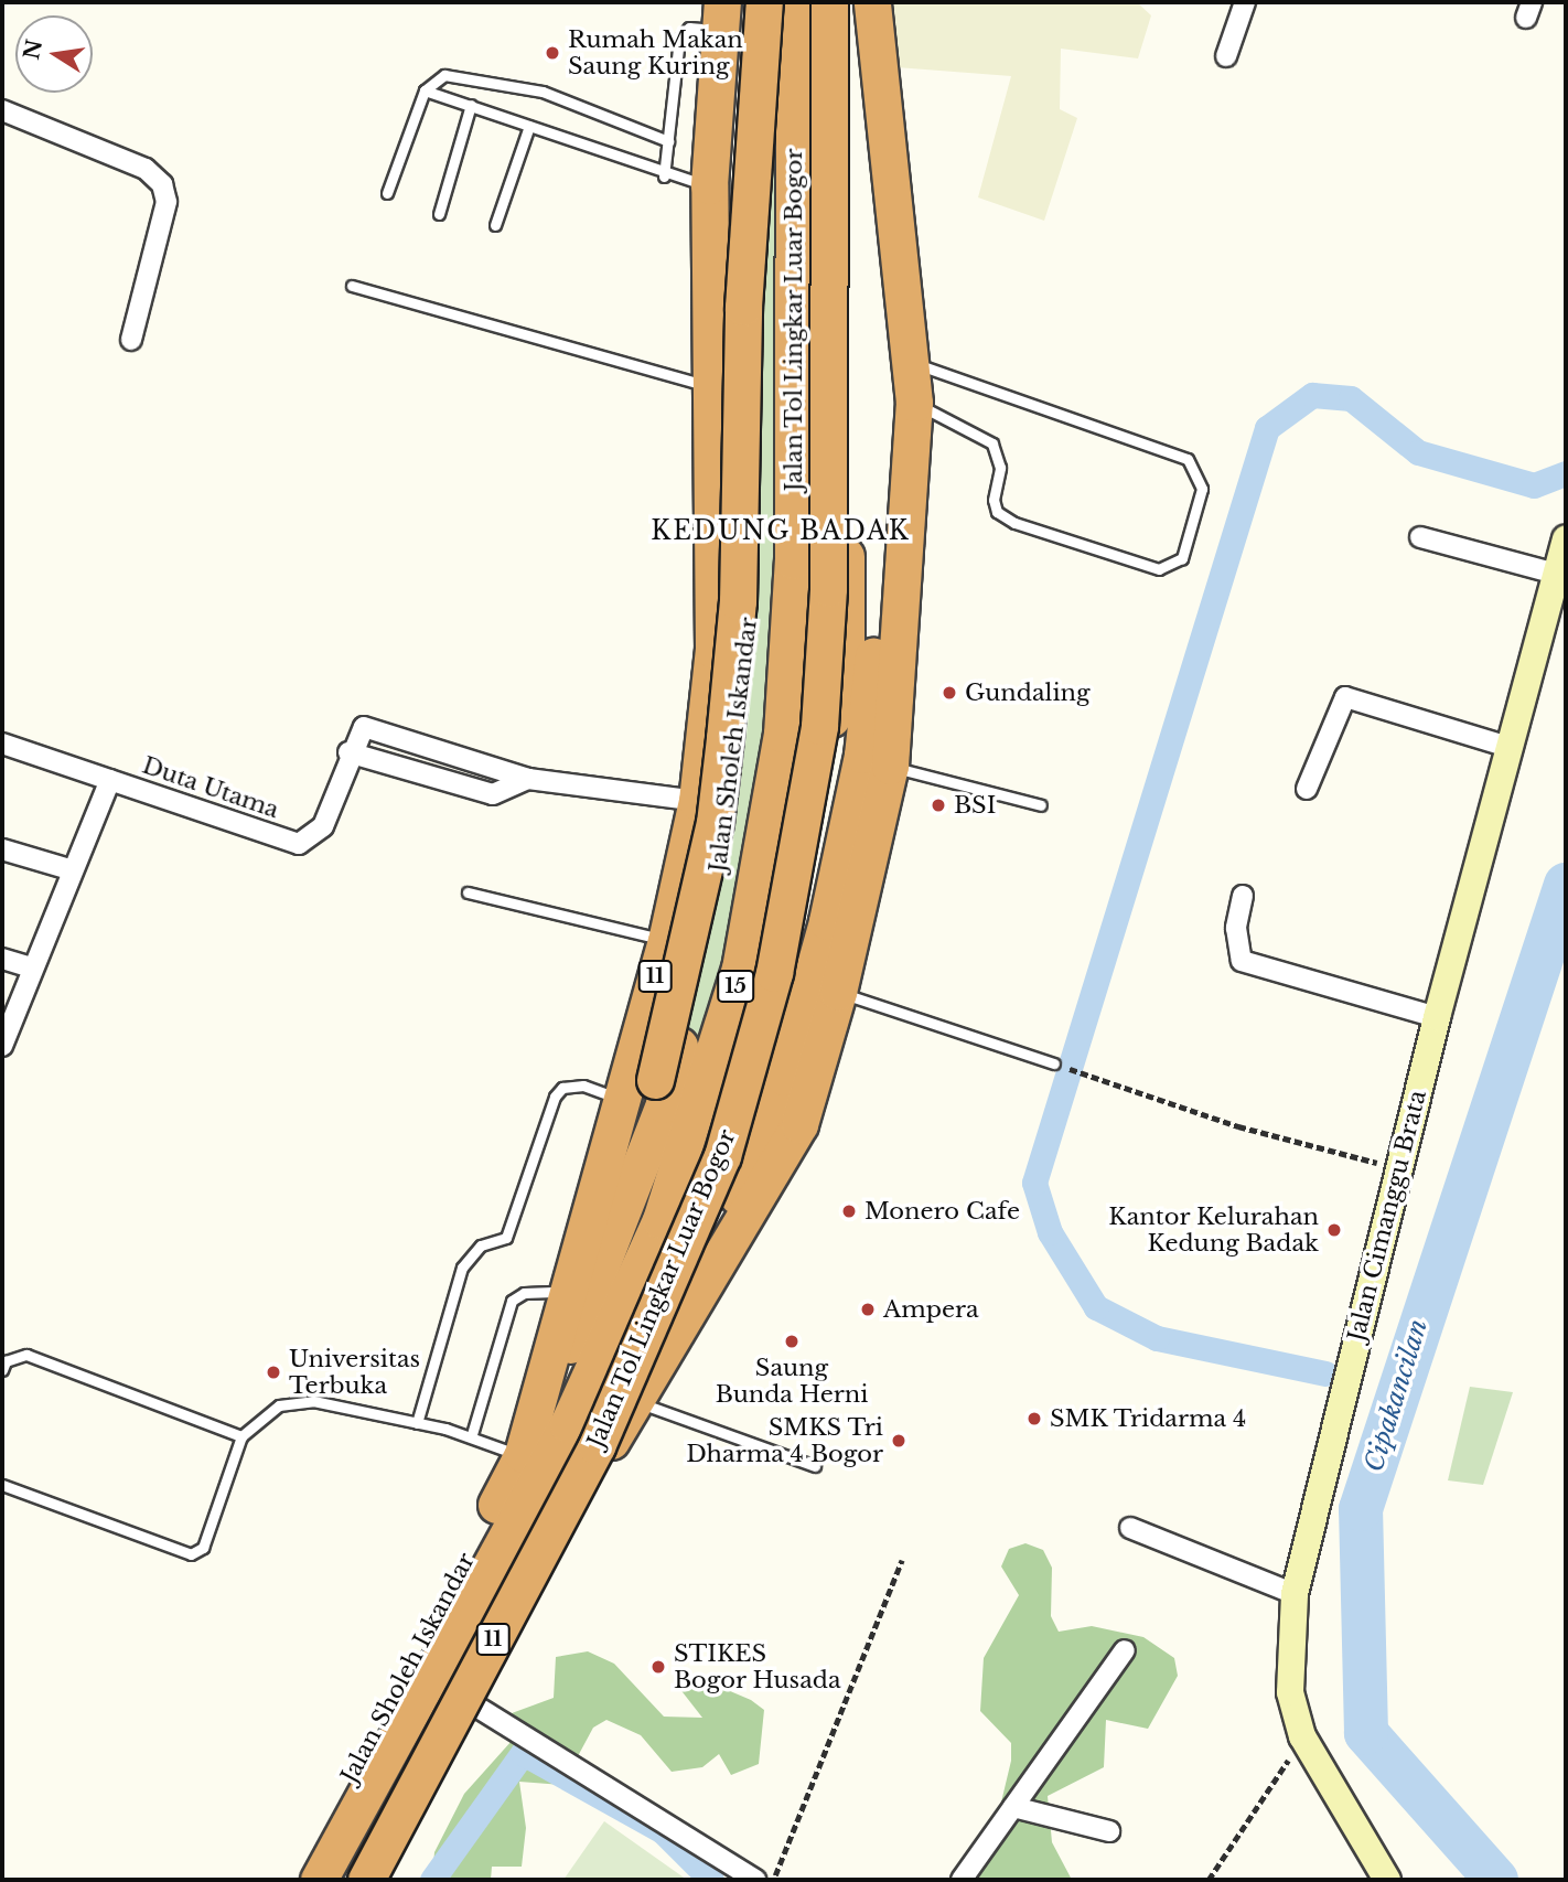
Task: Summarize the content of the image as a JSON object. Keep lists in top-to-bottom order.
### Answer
{
  "streets": {
    "highway": [
      "Jalan Tol Lingkar Luar Bogor",
      "Jalan Sholeh Iskandar",
      "11",
      "15"
    ],
    "street": ["Duta Utama", "Jalan Cimanggu Brata"]
  },
  "crossings": [
    ["Jalan Sholeh Iskandar", "Duta Utama"]
  ],
  "districts": ["KEDUNG BADAK"],
  "water": ["Cipakancilan"],
  "places": [
    "Rumah Makan Saung Kuring",
    "Gundaling",
    "BSI",
    "Monero Cafe",
    "Kantor Kelurahan Kedung Badak",
    "Ampera",
    "Saung Bunda Herni",
    "Universitas Terbuka",
    "SMK Tridarma 4",
    "SMKS Tri Dharma 4 Bogor",
    "STIKES Bogor Husada"
  ],
  "north": "left"
}
